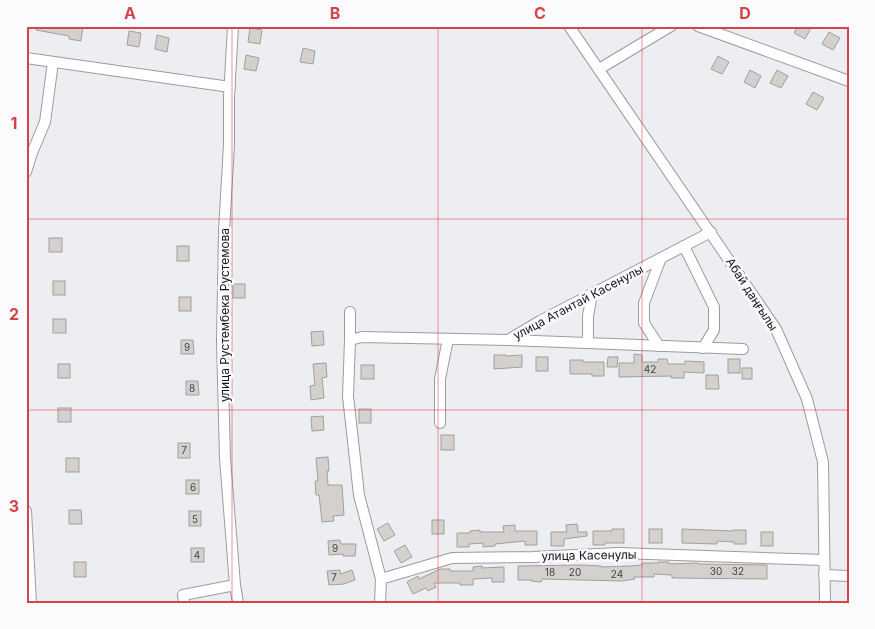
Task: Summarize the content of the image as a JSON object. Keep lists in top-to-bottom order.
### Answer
{
  "streets": {
    "street": [
      "Абай даңғылы",
      "улица Атантай Касенулы",
      "улица Рустембека Рустемова",
      "улица Касенулы"
    ]
  },
  "crossings": [
    ["Абай даңғылы", "улица Атантай Касенулы"],
    ["Абай даңғылы", "улица Касенулы"]
  ],
  "house_numbers": [
    "9",
    "42",
    "8",
    "7",
    "6",
    "5",
    "9",
    "4",
    "30",
    "32",
    "18",
    "20",
    "24",
    "7"
  ],
  "grid": {
    "columns": [
      "A",
      "B",
      "C",
      "D"
    ],
    "rows": ["1", "2", "3"]
  }
}
